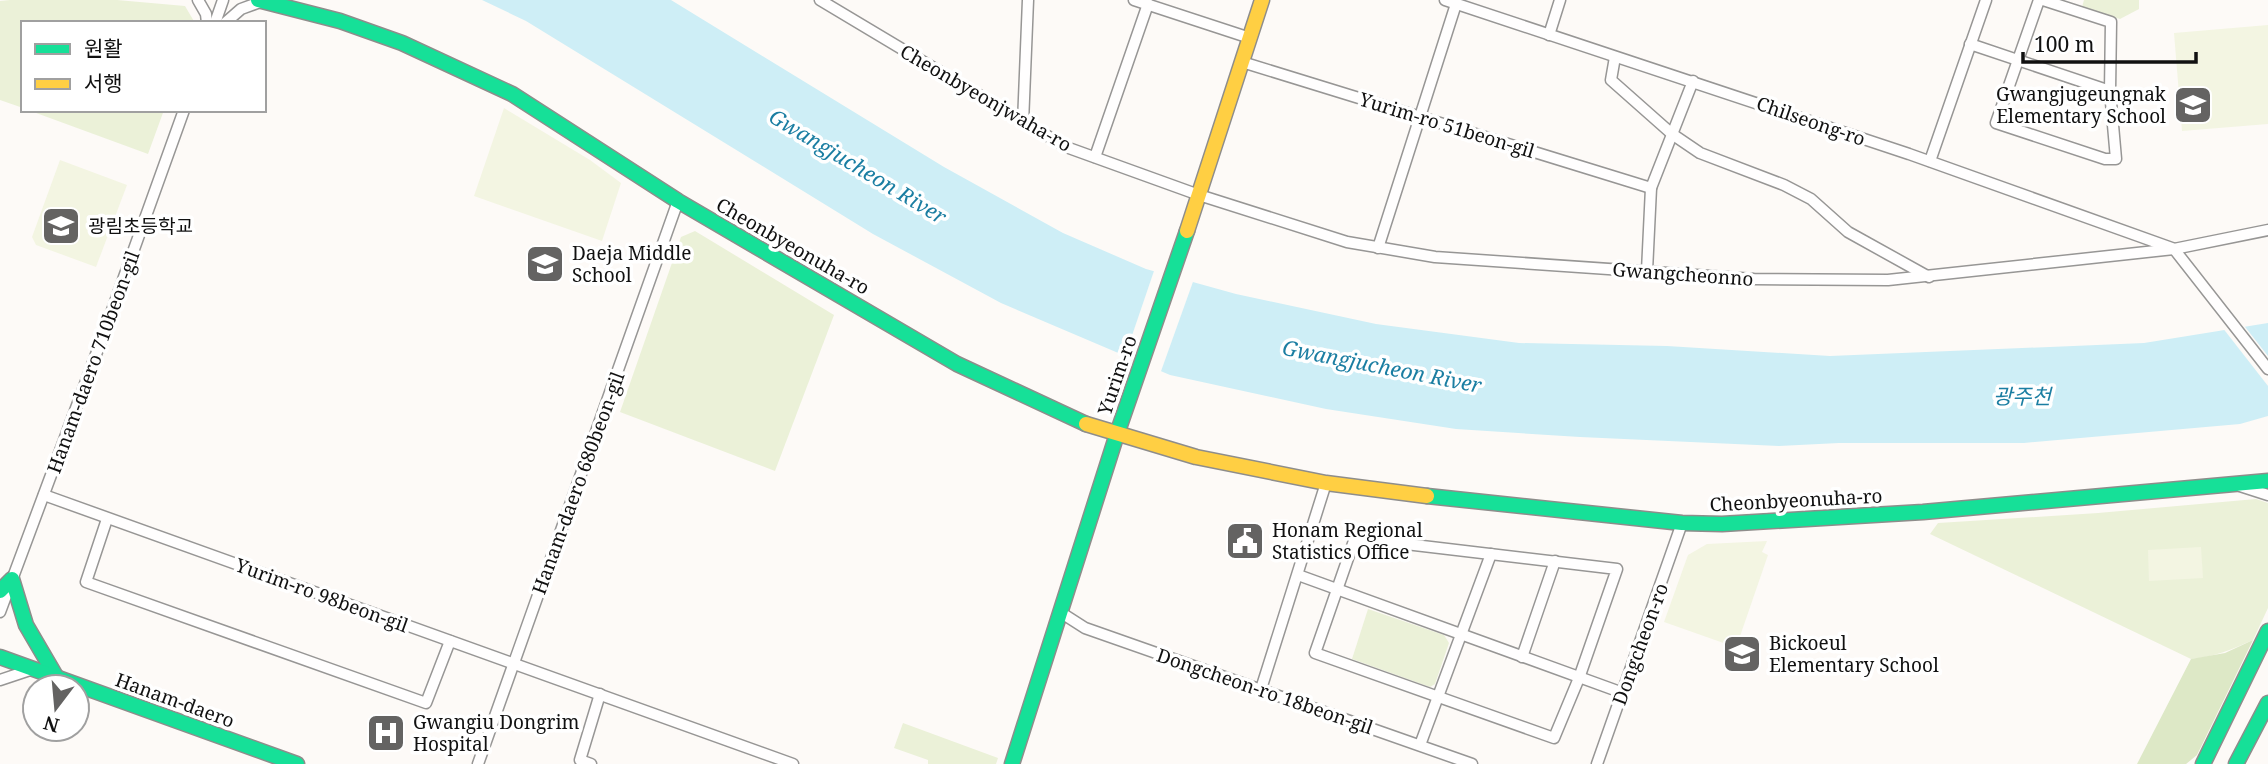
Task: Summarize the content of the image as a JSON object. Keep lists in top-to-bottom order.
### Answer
{
  "streets": {
    "main road": ["Cheonbyeonuha-ro", "Yurim-ro", "Hanam-daero"],
    "street": [
      "Cheonbyeonjwaha-ro",
      "Chilseong-ro",
      "Yurim-ro 51beon-gil",
      "Gwangcheonno",
      "Hanam-daero 710beon-gil",
      "Hanam-daero 680beon-gil",
      "Yurim-ro 98beon-gil",
      "Dongcheon-ro",
      "Dongcheon-ro 18beon-gil"
    ]
  },
  "crossings": [
    ["Cheonbyeonjwaha-ro", "Gwangcheonno"],
    ["Cheonbyeonjwaha-ro", "Yurim-ro"],
    ["Chilseong-ro", "Gwangcheonno"],
    ["Yurim-ro 51beon-gil", "Yurim-ro"],
    ["Cheonbyeonuha-ro", "Yurim-ro"],
    ["Cheonbyeonuha-ro", "Hanam-daero 680beon-gil"],
    ["Cheonbyeonuha-ro", "Dongcheon-ro"],
    ["Gwangcheonno", "Yurim-ro"],
    ["Hanam-daero 710beon-gil", "Yurim-ro 98beon-gil"],
    ["Yurim-ro", "Dongcheon-ro 18beon-gil"],
    ["Hanam-daero 680beon-gil", "Yurim-ro 98beon-gil"]
  ],
  "water": ["Gwangjucheon River", "광주천"],
  "places": {
    "school or university": [
      "Gwangjugeungnak Elementary School",
      "광림초등학교",
      "Daeja Middle School",
      "Bickoeul Elementary School"
    ],
    "public building": ["Honam Regional Statistics Office"],
    "hospital": ["Gwangiu Dongrim Hospital"]
  },
  "legend": ["원활", "서행"],
  "scale_bar": "100 m",
  "north": "bottom"
}
